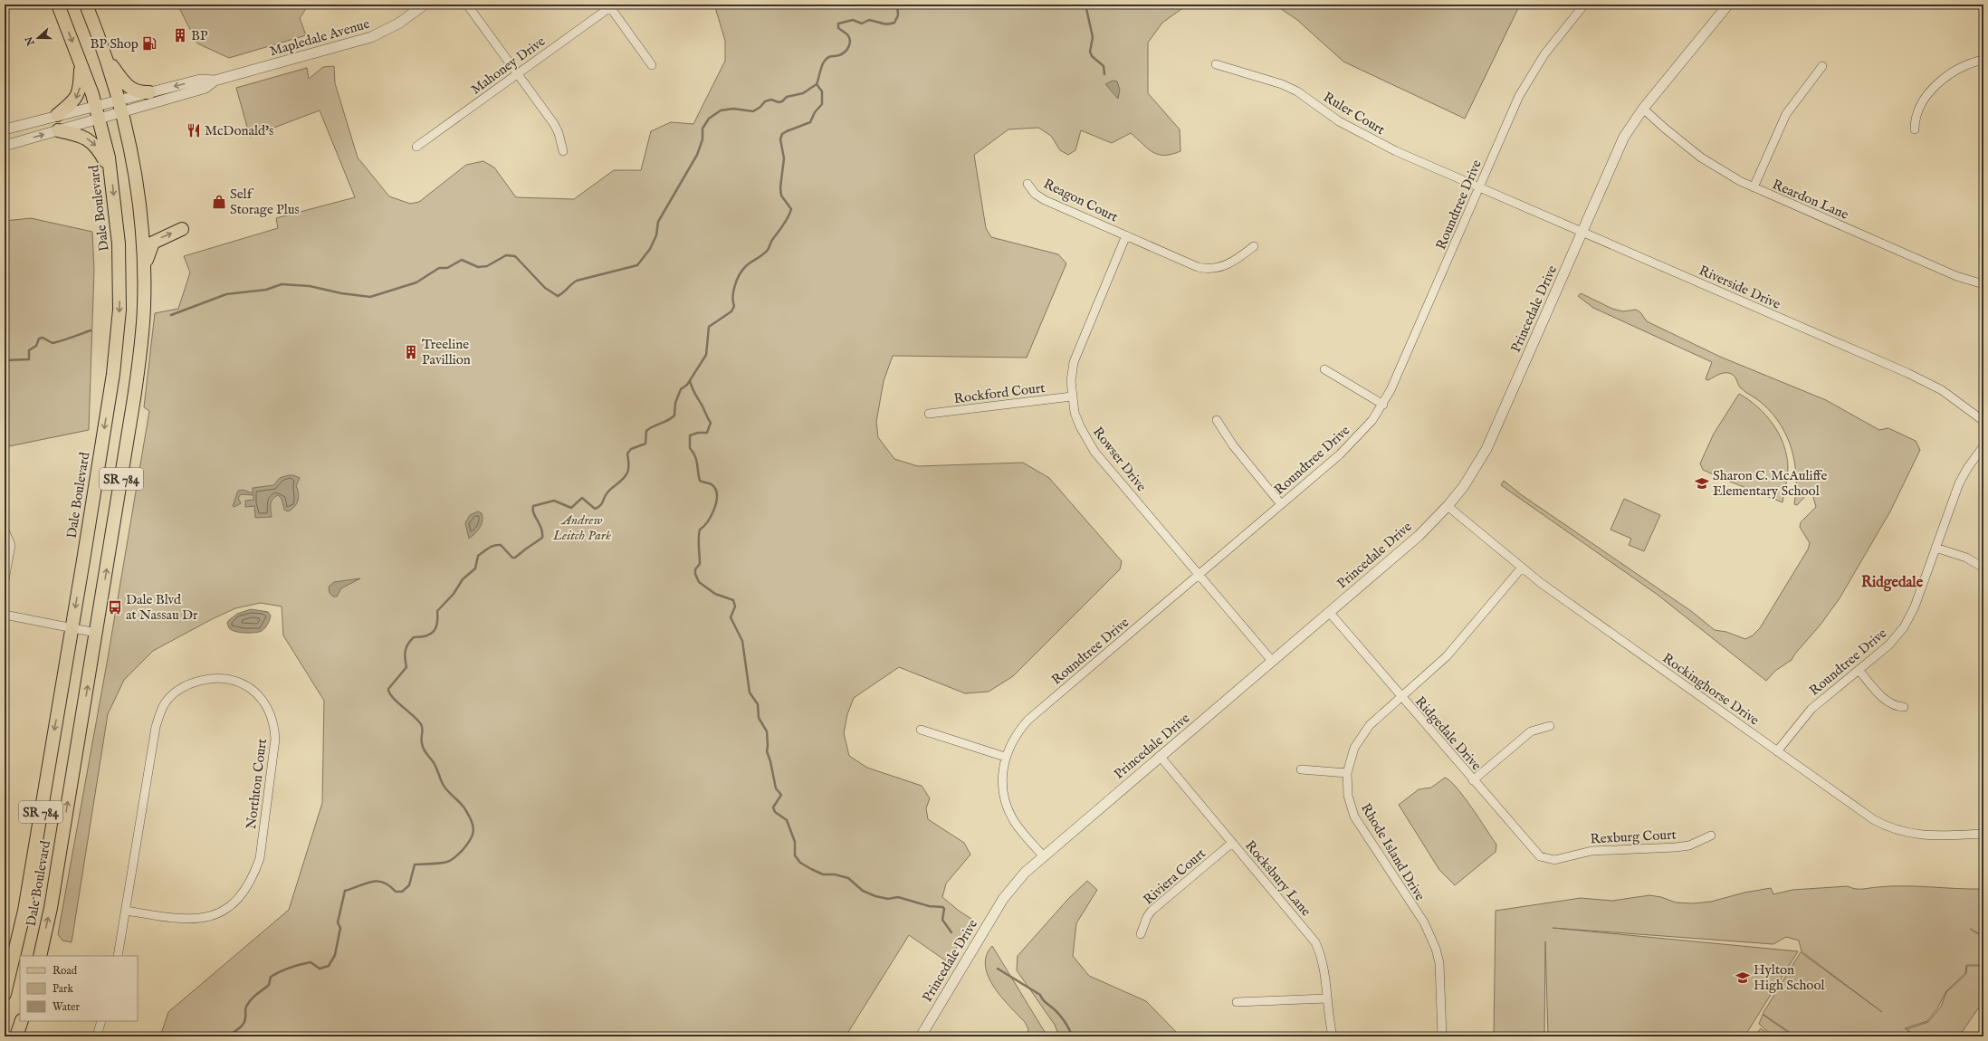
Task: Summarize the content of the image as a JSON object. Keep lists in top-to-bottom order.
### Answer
{
  "streets": {
    "main road": ["Dale Boulevard", "SR 784"],
    "street": [
      "Mapledale Avenue",
      "Mahoney Drive",
      "Ruler Court",
      "Reardon Lane",
      "Reagon Court",
      "Roundtree Drive",
      "Riverside Drive",
      "Princedale Drive",
      "Rockford Court",
      "Rowser Drive",
      "Rockinghorse Drive",
      "Ridgedale Drive",
      "Northton Court",
      "Rexburg Court",
      "Rhode Island Drive",
      "Riviera Court",
      "Rocksbury Lane"
    ]
  },
  "crossings": [
    ["Mapledale Avenue", "Dale Boulevard"],
    ["Ruler Court", "Roundtree Drive"],
    ["Ruler Court", "Riverside Drive"],
    ["Reardon Lane", "Princedale Drive"],
    ["Reagon Court", "Rowser Drive"],
    ["Roundtree Drive", "Riverside Drive"],
    ["Roundtree Drive", "Princedale Drive"],
    ["Roundtree Drive", "Rowser Drive"],
    ["Roundtree Drive", "Rockinghorse Drive"],
    ["Riverside Drive", "Princedale Drive"],
    ["Princedale Drive", "Rowser Drive"],
    ["Princedale Drive", "Rockinghorse Drive"],
    ["Princedale Drive", "Ridgedale Drive"],
    ["Princedale Drive", "Rocksbury Lane"],
    ["Rockford Court", "Rowser Drive"],
    ["Rockinghorse Drive", "Rhode Island Drive"],
    ["Ridgedale Drive", "Rexburg Court"],
    ["Ridgedale Drive", "Rhode Island Drive"],
    ["Riviera Court", "Rocksbury Lane"]
  ],
  "districts": ["Ridgedale"],
  "parks": ["Andrew Leitch Park"],
  "places": {
    "building": ["BP", "Treeline Pavillion"],
    "fuel station": ["BP Shop"],
    "restaurant": ["McDonald's"],
    "shop": ["Self Storage Plus"],
    "school or university": ["Sharon C. McAuliffe Elementary School", "Hylton High School"],
    "bus stop": ["Dale Blvd at Nassau Dr"]
  },
  "legend": ["Road", "Park", "Water"],
  "north": "left"
}
